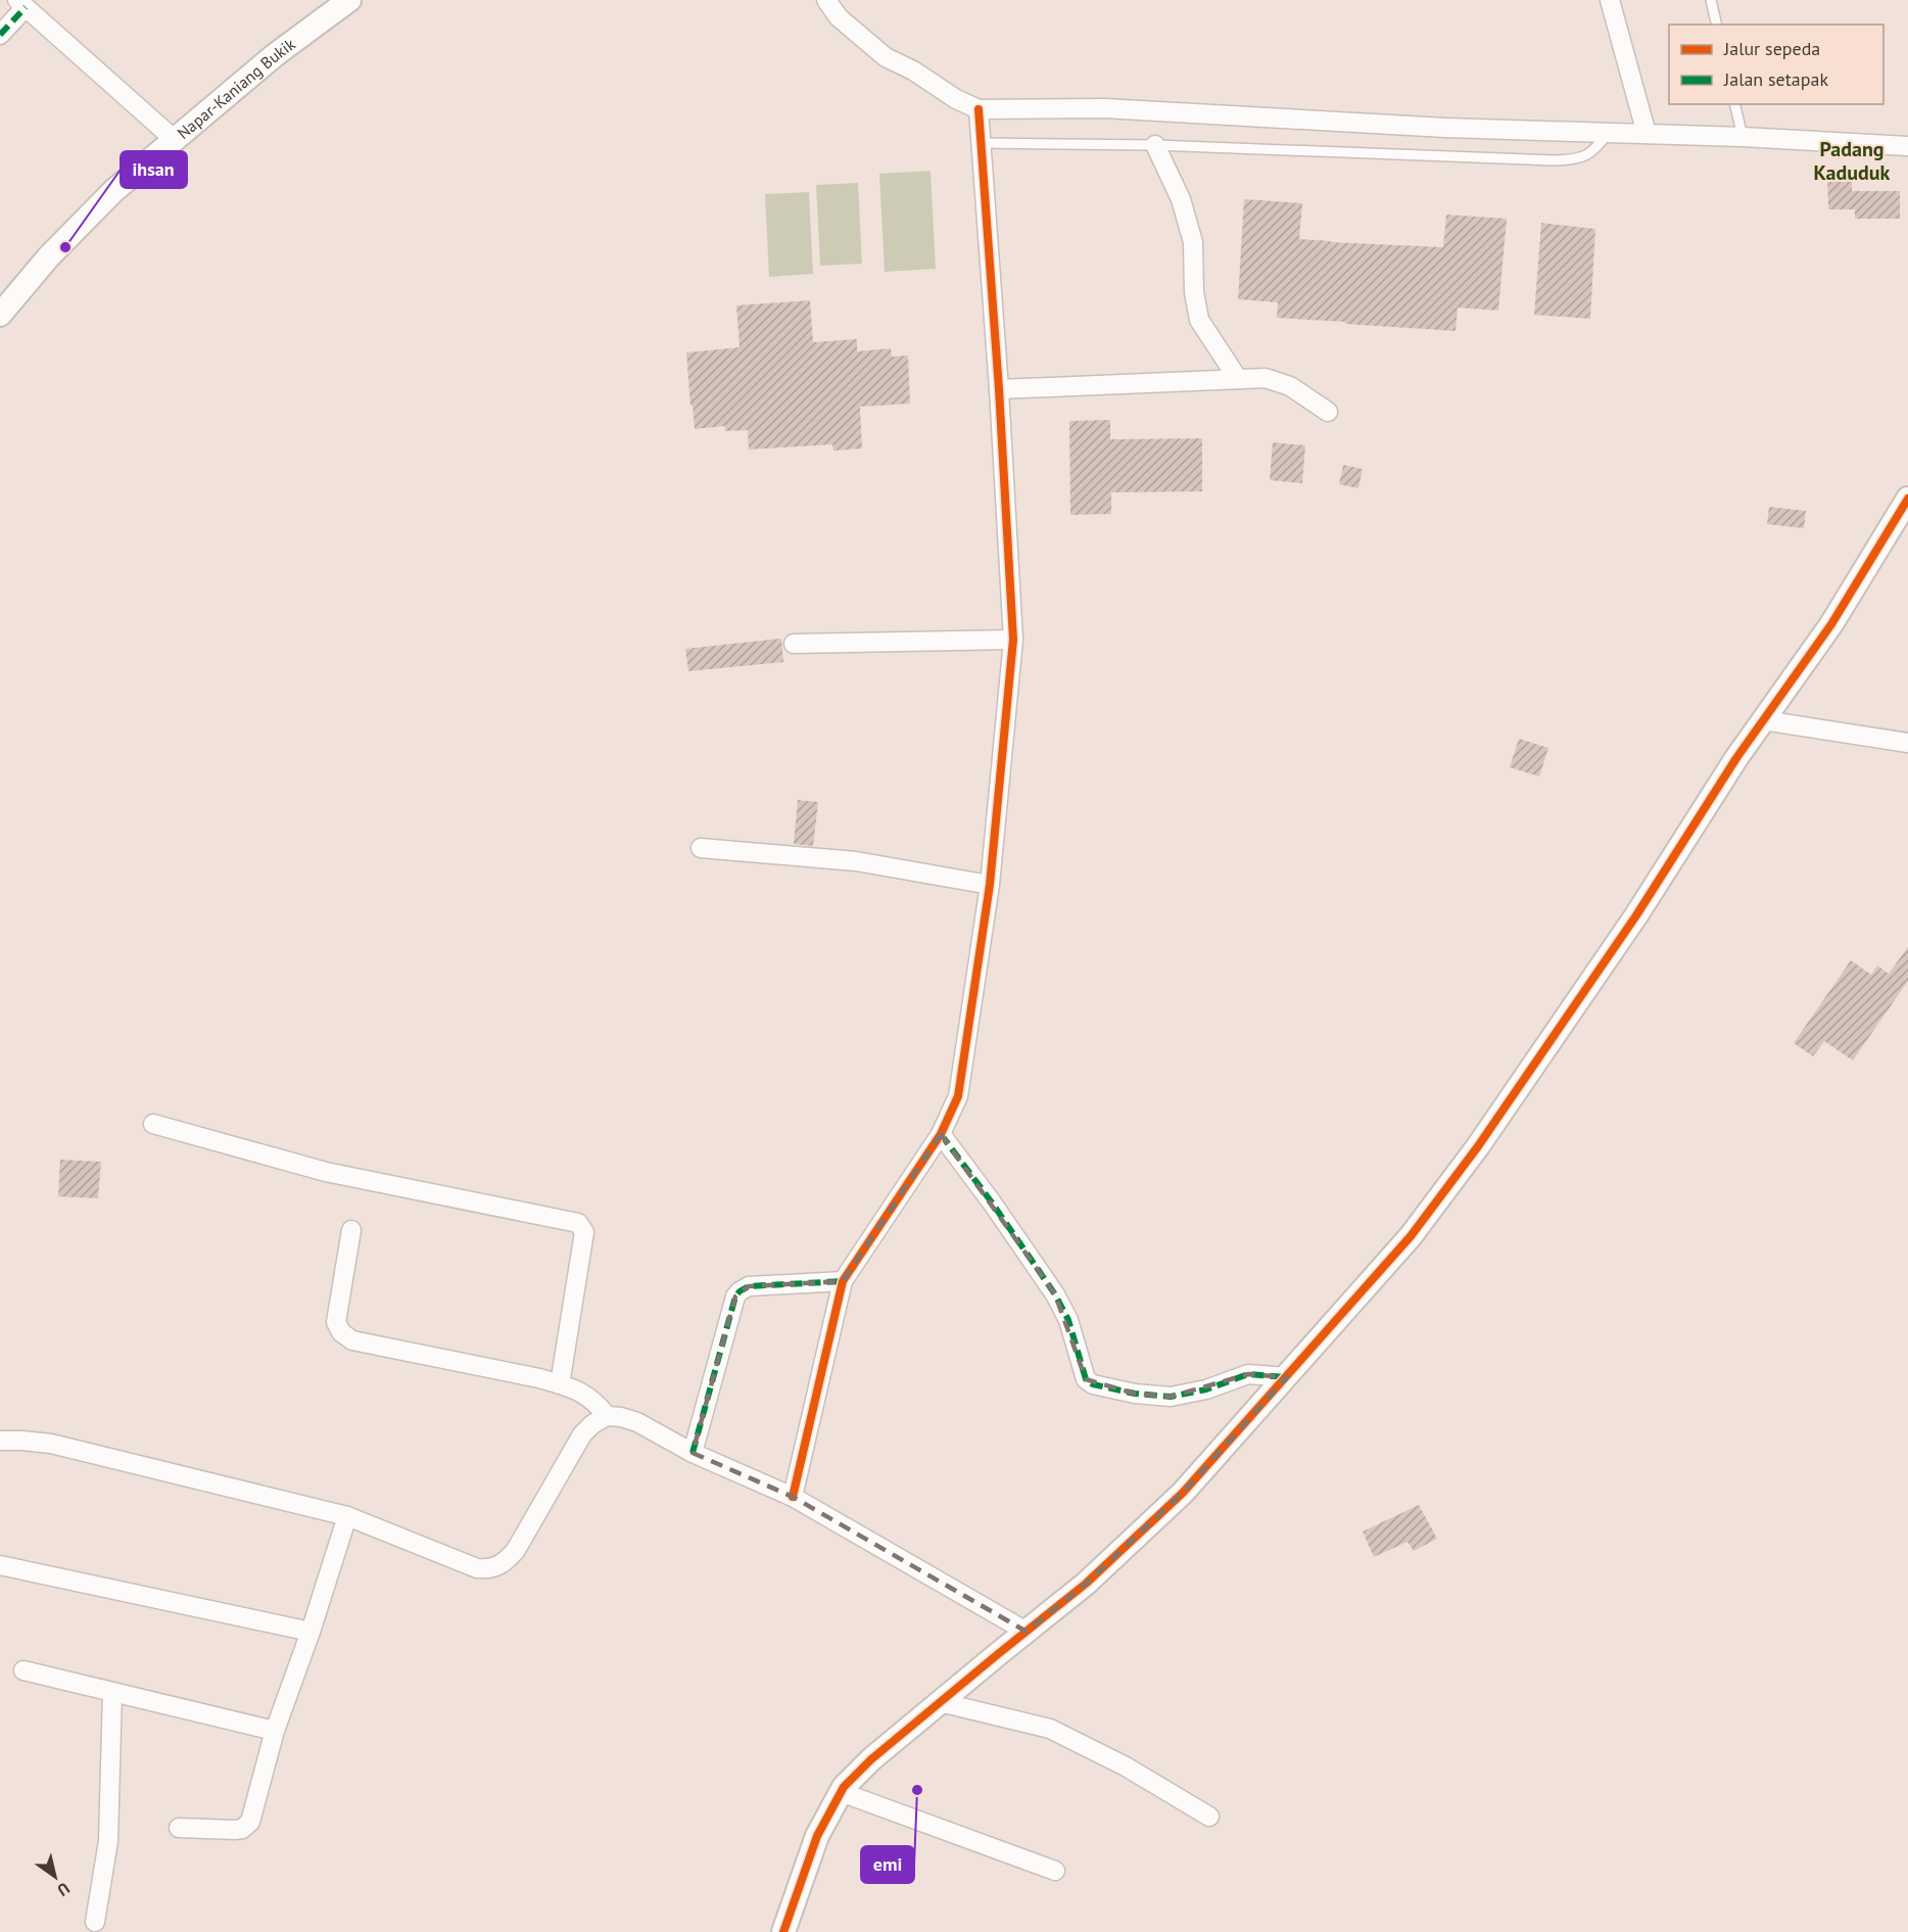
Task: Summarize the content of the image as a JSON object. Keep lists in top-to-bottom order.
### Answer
{
  "streets": {
    "street": ["Napar-Kaniang Bukik"]
  },
  "districts": ["Padang Kaduduk"],
  "places": ["ihsan", "emi"],
  "legend": ["Jalur sepeda", "Jalan setapak"],
  "north": "bottom right"
}
